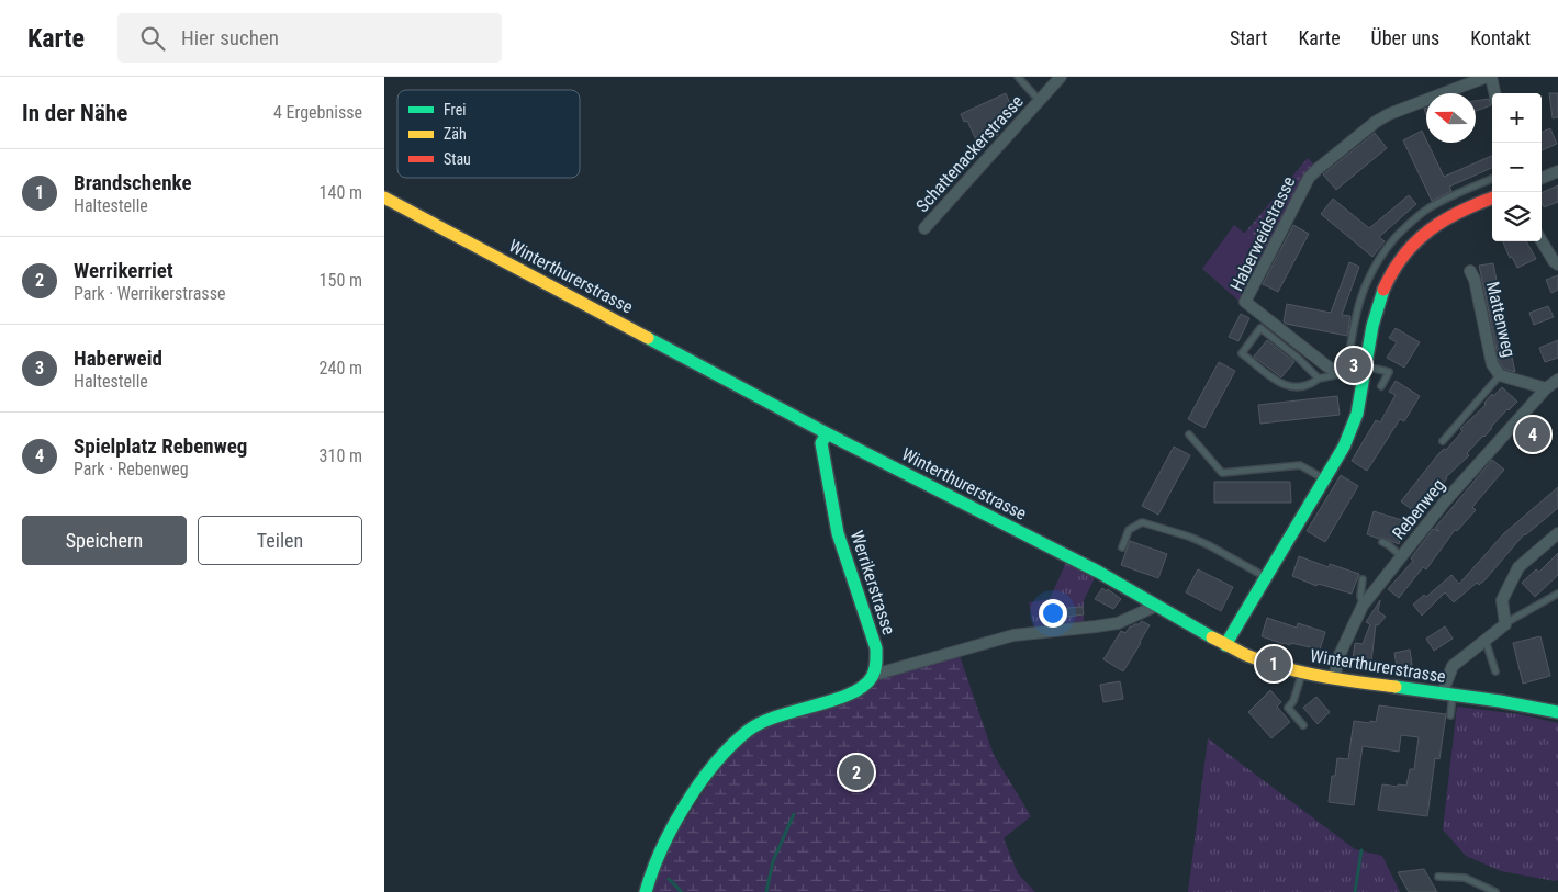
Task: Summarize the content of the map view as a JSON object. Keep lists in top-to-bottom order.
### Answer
{
  "streets": {
    "main road": ["Winterthurerstrasse", "Werrikerstrasse"],
    "street": [
      "Schattenackerstrasse",
      "Haberweidstrasse",
      "Mattenweg",
      "Rebenweg"
    ]
  },
  "crossings": [
    ["Winterthurerstrasse", "Rebenweg"],
    ["Winterthurerstrasse", "Werrikerstrasse"],
    ["Mattenweg", "Rebenweg"]
  ],
  "legend": ["Frei", "Zäh", "Stau"],
  "north": "left",
  "page": {
    "header": "Karte",
    "search": "Hier suchen",
    "nav": [
      "Start",
      "Karte",
      "Über uns",
      "Kontakt"
    ],
    "heading": ["In der Nähe", "4 Ergebnisse"],
    "map_buttons": ["+", "−"],
    "list": [
      {
        "mark": "1",
        "name": "Brandschenke",
        "note": "Haltestelle",
        "value": "140 m"
      },
      {
        "mark": "2",
        "name": "Werrikerriet",
        "note": "Park · Werrikerstrasse",
        "value": "150 m"
      },
      {
        "mark": "3",
        "name": "Haberweid",
        "note": "Haltestelle",
        "value": "240 m"
      },
      {
        "mark": "4",
        "name": "Spielplatz Rebenweg",
        "note": "Park · Rebenweg",
        "value": "310 m"
      }
    ],
    "pins": [
      "3",
      "4",
      "1",
      "2"
    ],
    "buttons": ["Speichern", "Teilen"]
  }
}
